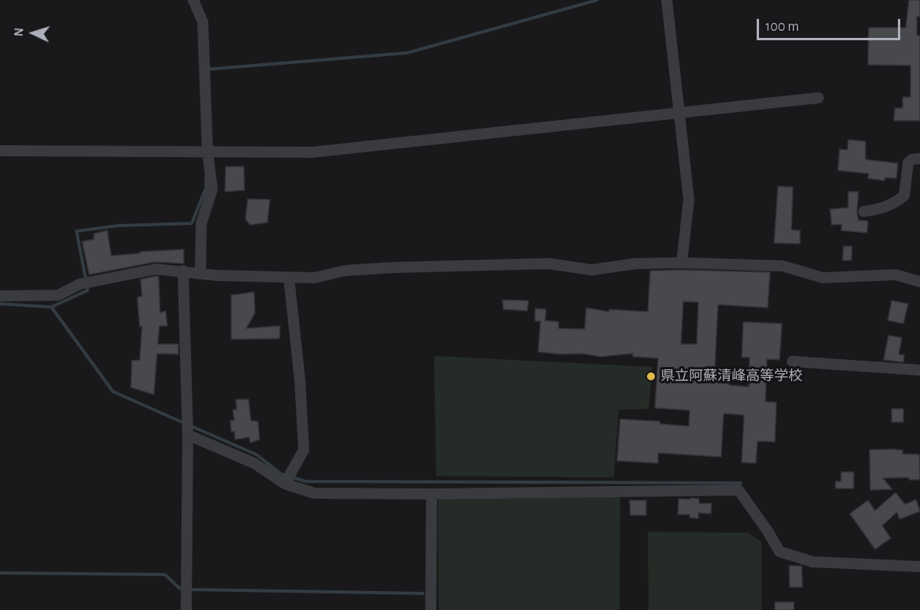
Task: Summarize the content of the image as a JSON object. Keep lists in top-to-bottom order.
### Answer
{
  "places": ["県立阿蘇清峰高等学校"],
  "scale_bar": "100 m",
  "north": "left"
}
